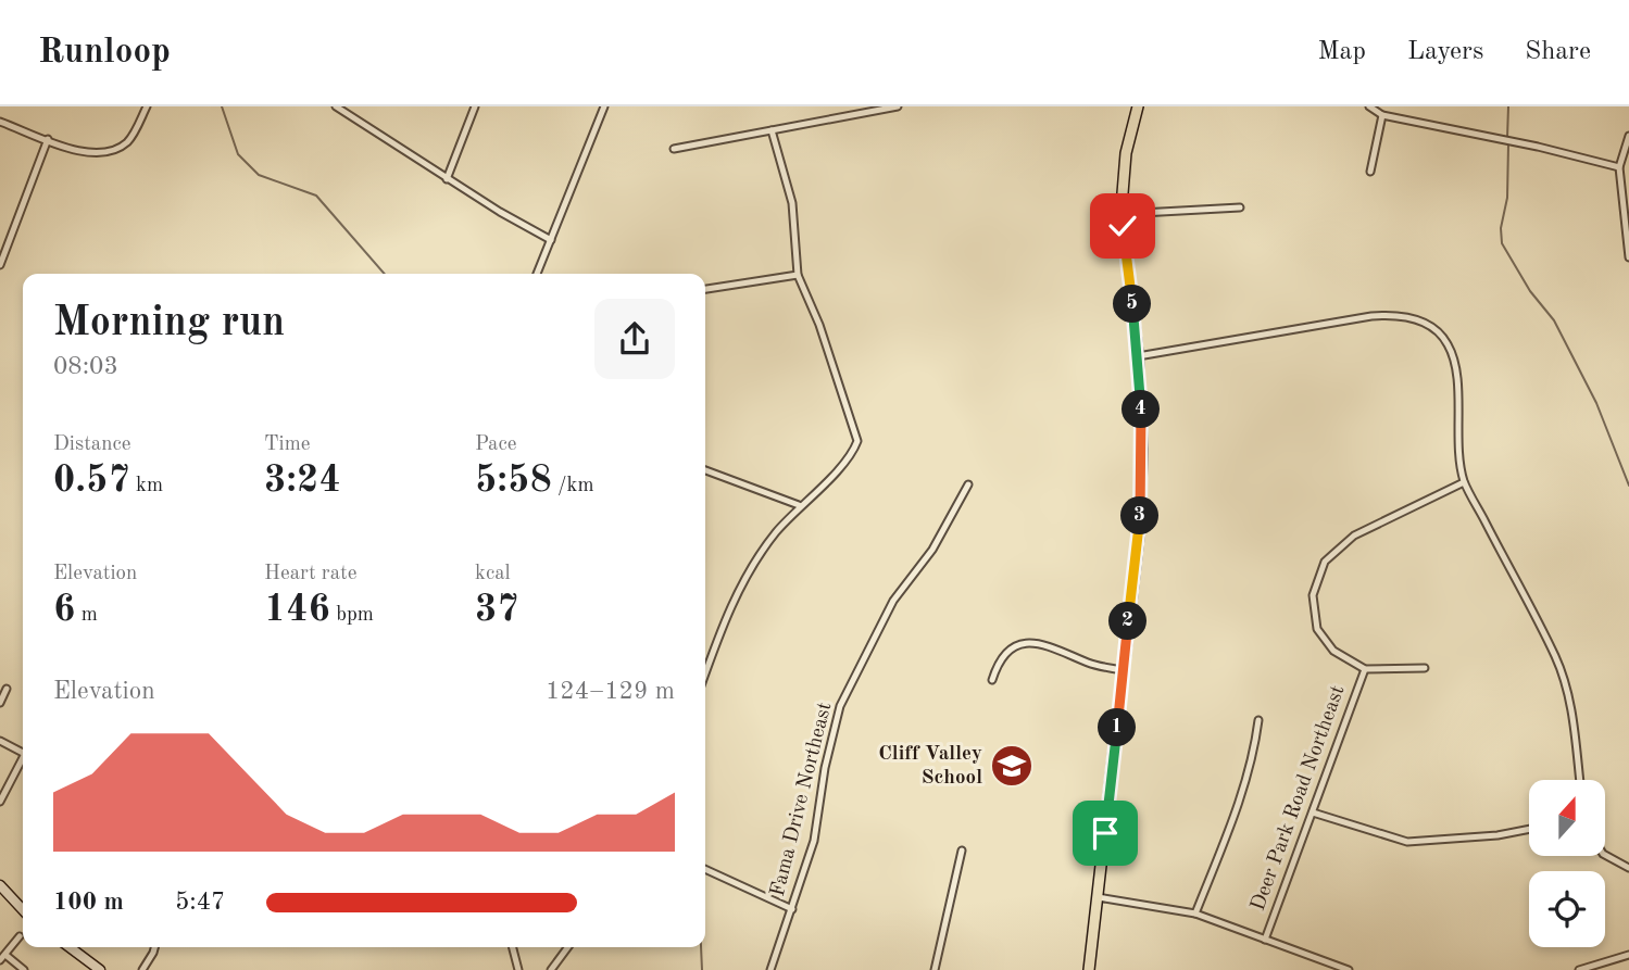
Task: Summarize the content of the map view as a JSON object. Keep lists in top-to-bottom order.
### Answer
{
  "streets": {
    "street": ["Deer Park Road Northeast", "Fama Drive Northeast"]
  },
  "places": {
    "school or university": ["Cliff Valley School"]
  },
  "north": "top",
  "page": {
    "header": "Runloop",
    "nav": ["Map", "Layers", "Share"],
    "heading": ["Morning run", "08:03"],
    "pins": [
      "5",
      "4",
      "3",
      "2",
      "1"
    ],
    "stats": [
      ["Distance", "0.57 km"],
      ["Time", "3:24"],
      ["Pace", "5:58 /km"],
      ["Elevation", "6 m"],
      ["Heart rate", "146 bpm"],
      ["kcal", "37"]
    ],
    "chart": ["Elevation", "124–129 m"],
    "list": [
      {
        "name": "100 m",
        "note": "5:47"
      }
    ]
  }
}
